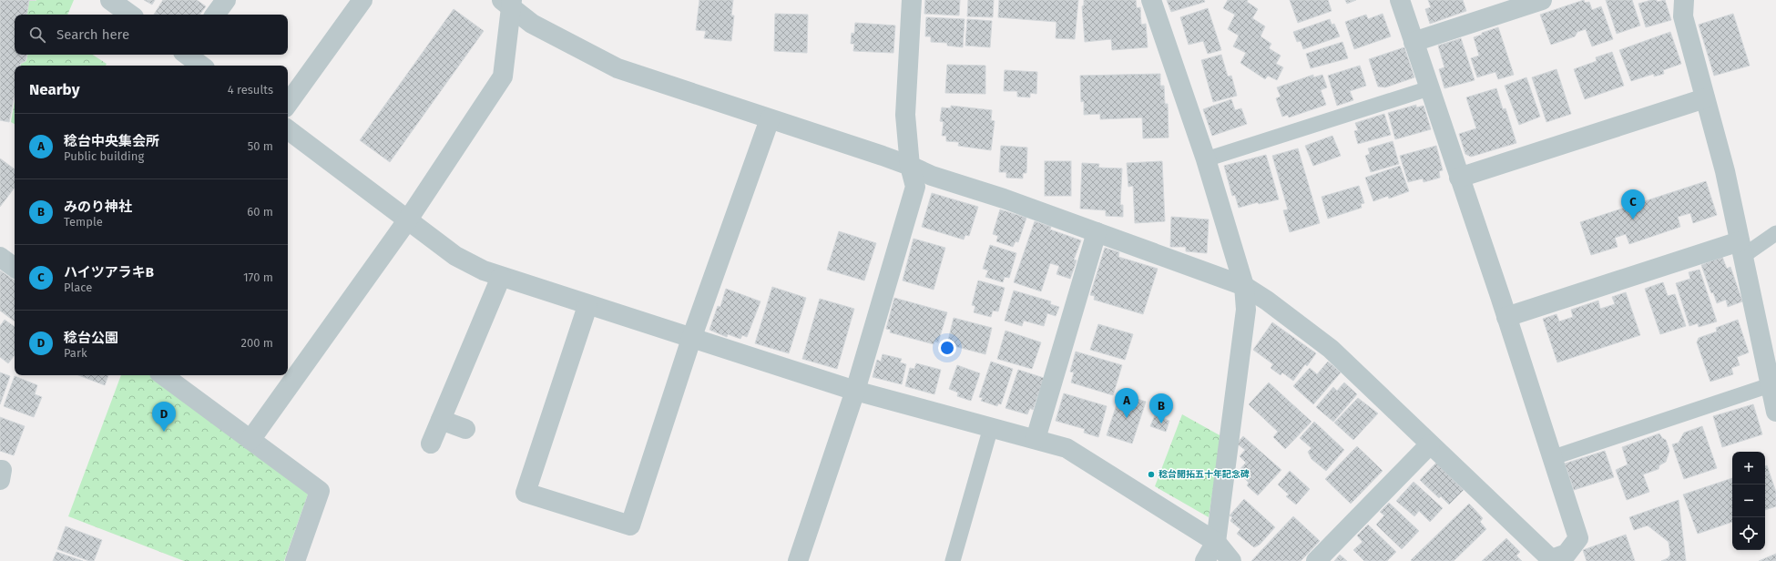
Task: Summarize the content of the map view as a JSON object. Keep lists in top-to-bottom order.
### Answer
{
  "places": ["稔台開拓五十年記念碑"],
  "page": {
    "search": "Search here",
    "heading": ["Nearby", "4 results"],
    "list": [
      {
        "mark": "A",
        "name": "稔台中央集会所",
        "note": "Public building",
        "value": "50 m"
      },
      {
        "mark": "B",
        "name": "みのり神社",
        "note": "Temple",
        "value": "60 m"
      },
      {
        "mark": "C",
        "name": "ハイツアラキB",
        "note": "Place",
        "value": "170 m"
      },
      {
        "mark": "D",
        "name": "稔台公園",
        "note": "Park",
        "value": "200 m"
      }
    ],
    "pins": [
      "C",
      "A",
      "B",
      "D"
    ],
    "map_buttons": ["+", "−"]
  }
}
